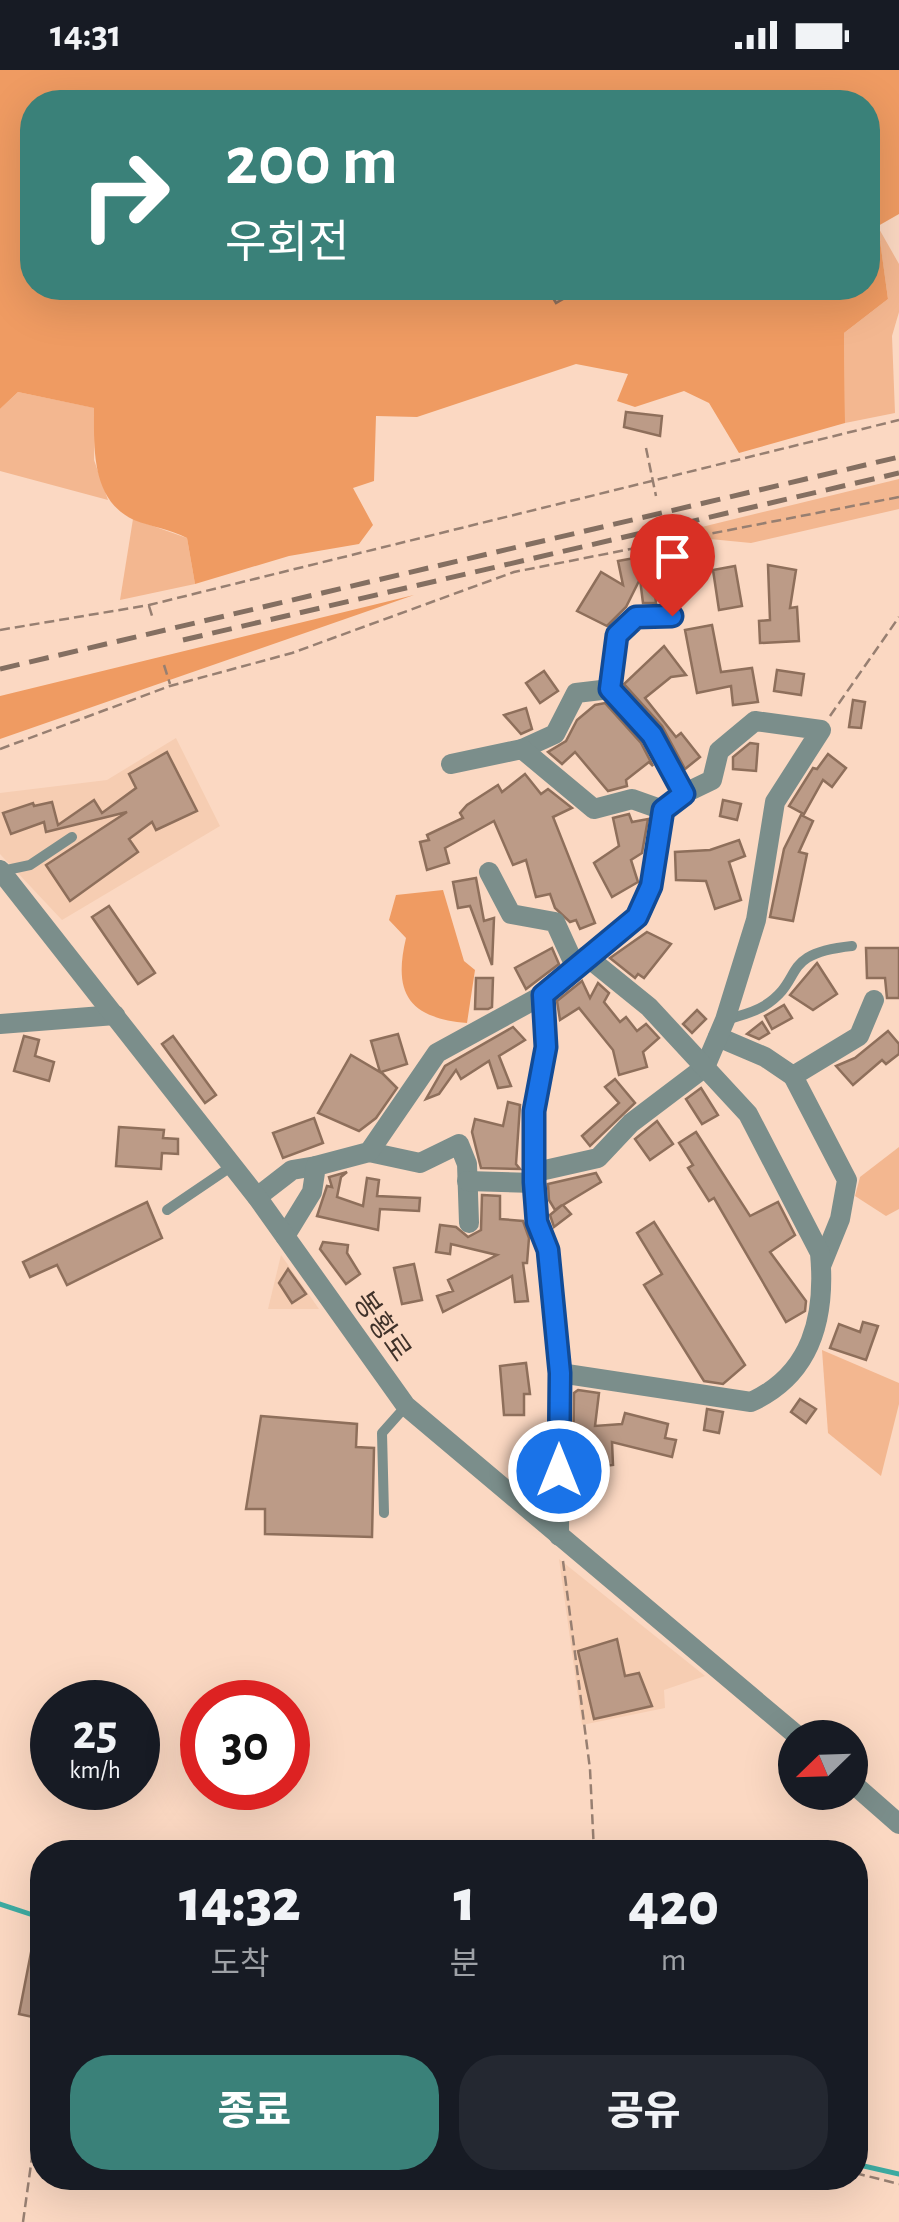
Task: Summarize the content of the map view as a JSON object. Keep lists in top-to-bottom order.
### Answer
{
  "streets": {
    "street": ["봉황로"]
  },
  "north": "bottom left",
  "page": {
    "status": "14:31",
    "turn": ["200 m", "우회전"],
    "speed": "25 km/h",
    "limit": "30",
    "eta": [
      "14:32",
      "도착",
      "1",
      "분",
      "420",
      "m"
    ],
    "buttons": ["종료", "공유"]
  }
}
